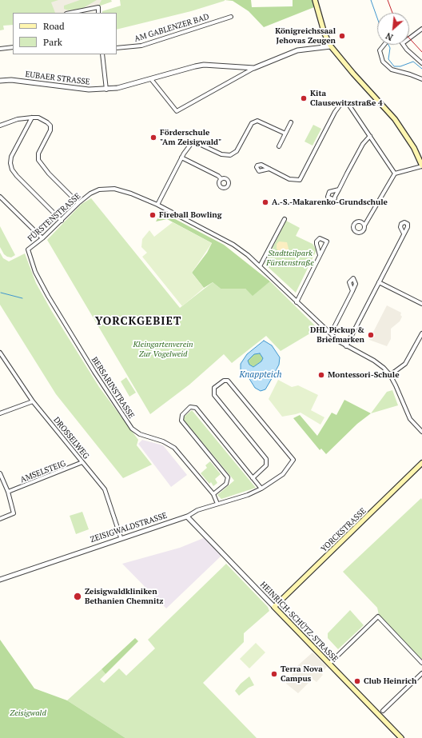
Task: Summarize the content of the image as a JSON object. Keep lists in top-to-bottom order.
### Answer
{
  "streets": {
    "main road": ["YORCKSTRASSE", "HEINRICH-SCHÜTZ-STRASSE"],
    "street": [
      "AM GABLENZER BAD",
      "EUBAER STRASSE",
      "FÜRSTENSTRASSE",
      "BERSARINSTRASSE",
      "DROSSELWEG",
      "AMSELSTEIG",
      "ZEISIGWALDSTRASSE"
    ]
  },
  "crossings": [
    ["FÜRSTENSTRASSE", "BERSARINSTRASSE"],
    ["BERSARINSTRASSE", "ZEISIGWALDSTRASSE"],
    ["DROSSELWEG", "AMSELSTEIG"],
    ["DROSSELWEG", "ZEISIGWALDSTRASSE"],
    ["ZEISIGWALDSTRASSE", "HEINRICH-SCHÜTZ-STRASSE"],
    ["YORCKSTRASSE", "HEINRICH-SCHÜTZ-STRASSE"]
  ],
  "districts": ["YORCKGEBIET"],
  "water": ["Knappteich"],
  "parks": ["Stadtteilpark Fürstenstraße", "Kleingartenverein Zur Vogelweid", "Zeisigwald"],
  "places": [
    "Königreichssaal Jehovas Zeugen",
    "Kita Clausewitzstraße 4",
    "Förderschule \"Am Zeisigwald\"",
    "A.-S.-Makarenko-Grundschule",
    "Fireball Bowling",
    "DHL Pickup & Briefmarken",
    "Montessori-Schule",
    "Zeisigwaldkliniken Bethanien Chemnitz",
    "Terra Nova Campus",
    "Club Heinrich"
  ],
  "legend": ["Road", "Park"],
  "north": "bottom left"
}
